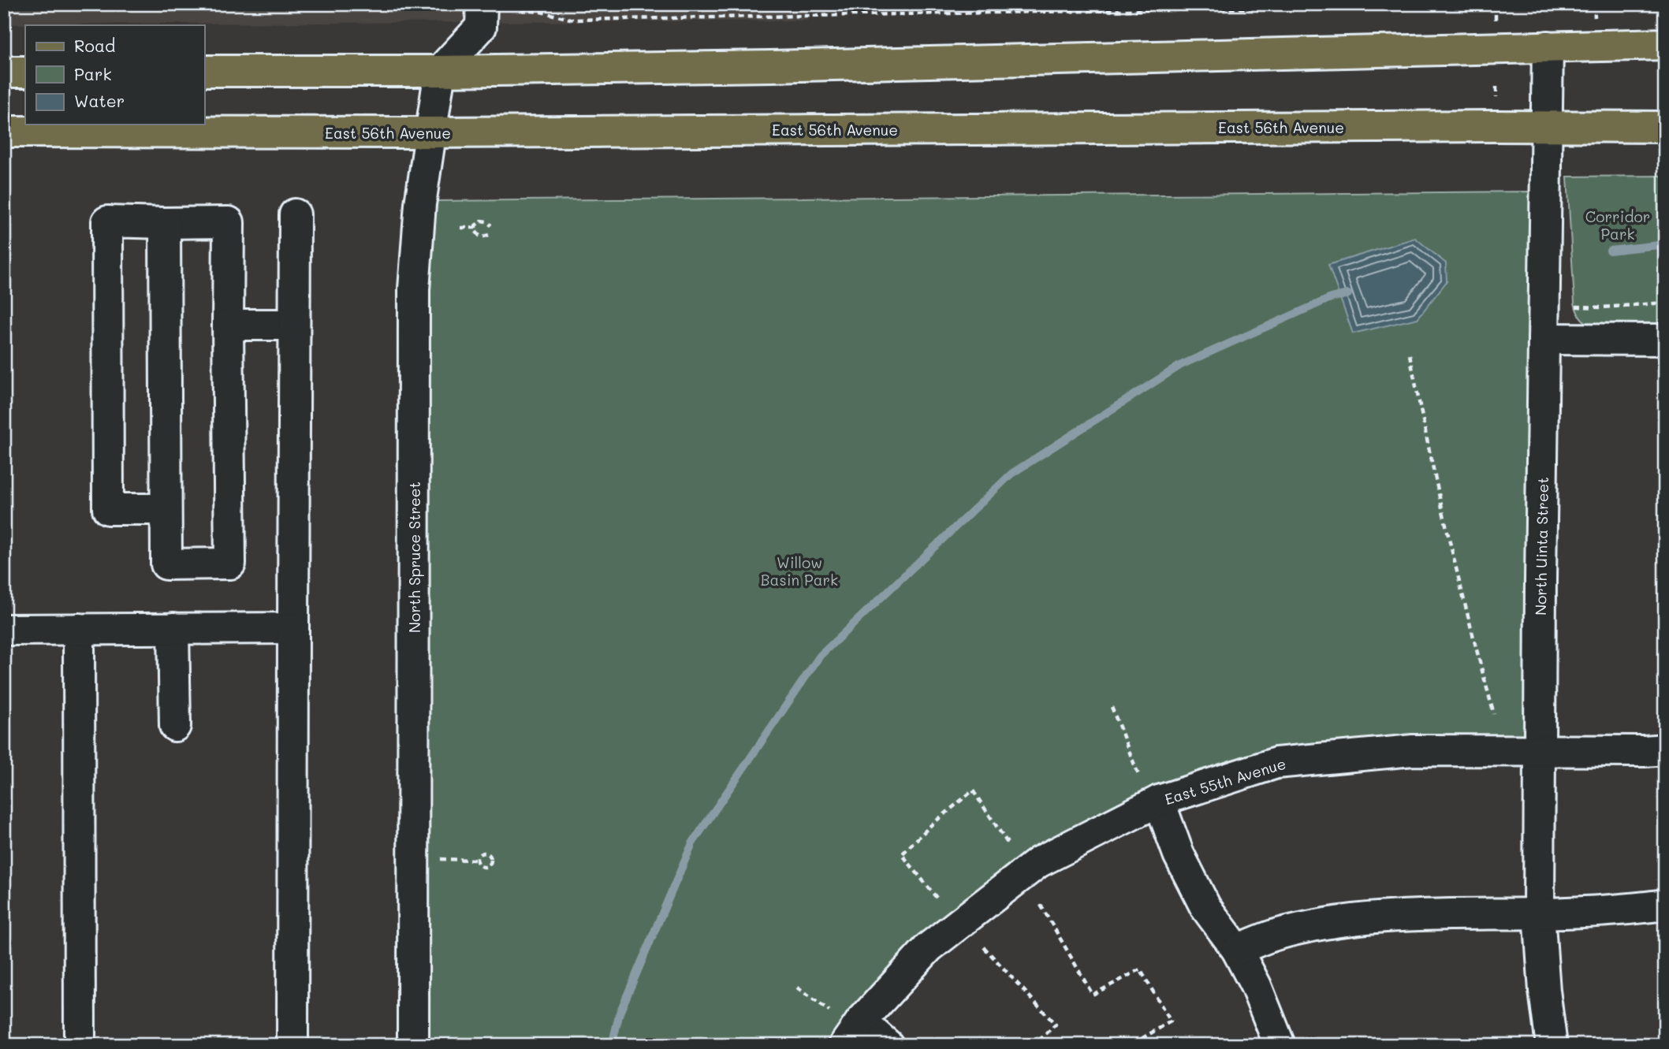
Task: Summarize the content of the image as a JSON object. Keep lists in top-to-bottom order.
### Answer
{
  "streets": {
    "main road": ["East 56th Avenue"],
    "street": ["North Uinta Street", "North Spruce Street", "East 55th Avenue"]
  },
  "crossings": [
    ["East 56th Avenue", "North Uinta Street"],
    ["East 56th Avenue", "North Spruce Street"],
    ["North Uinta Street", "East 55th Avenue"]
  ],
  "parks": ["Corridor Park", "Willow Basin Park"],
  "legend": ["Road", "Park", "Water"]
}
